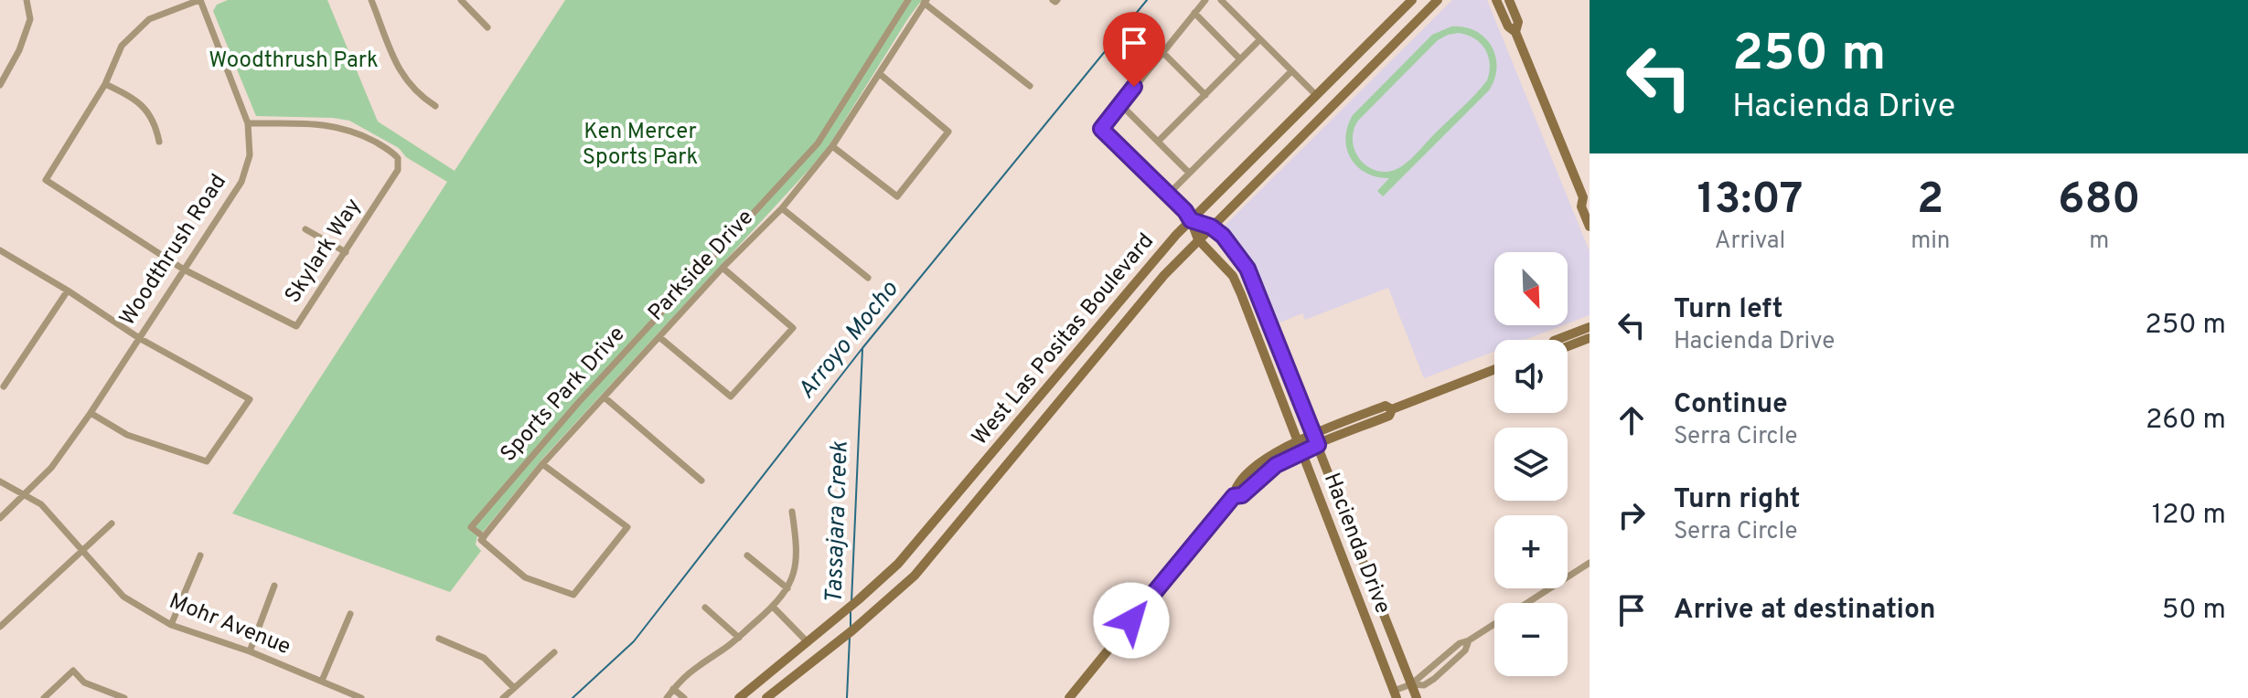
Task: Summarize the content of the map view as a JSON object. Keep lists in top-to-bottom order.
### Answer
{
  "streets": {
    "main road": ["West Las Positas Boulevard", "Hacienda Drive"],
    "street": [
      "Woodthrush Road",
      "Skylark Way",
      "Parkside Drive",
      "Sports Park Drive",
      "Mohr Avenue"
    ]
  },
  "crossings": [
    ["Woodthrush Road", "Skylark Way"],
    ["Woodthrush Road", "Mohr Avenue"],
    ["Parkside Drive", "Sports Park Drive"],
    ["West Las Positas Boulevard", "Hacienda Drive"]
  ],
  "water": ["Arroyo Mocho", "Tassajara Creek"],
  "parks": ["Woodthrush Park", "Ken Mercer Sports Park"],
  "north": "bottom right",
  "page": {
    "turn": ["250 m", "Hacienda Drive"],
    "eta": [
      "13:07",
      "Arrival",
      "2",
      "min",
      "680",
      "m"
    ],
    "map_buttons": ["+", "−"],
    "list": [
      {
        "name": "Turn left",
        "note": "Hacienda Drive",
        "value": "250 m"
      },
      {
        "name": "Continue",
        "note": "Serra Circle",
        "value": "260 m"
      },
      {
        "name": "Turn right",
        "note": "Serra Circle",
        "value": "120 m"
      },
      {
        "name": "Arrive at destination",
        "value": "50 m"
      }
    ]
  }
}
